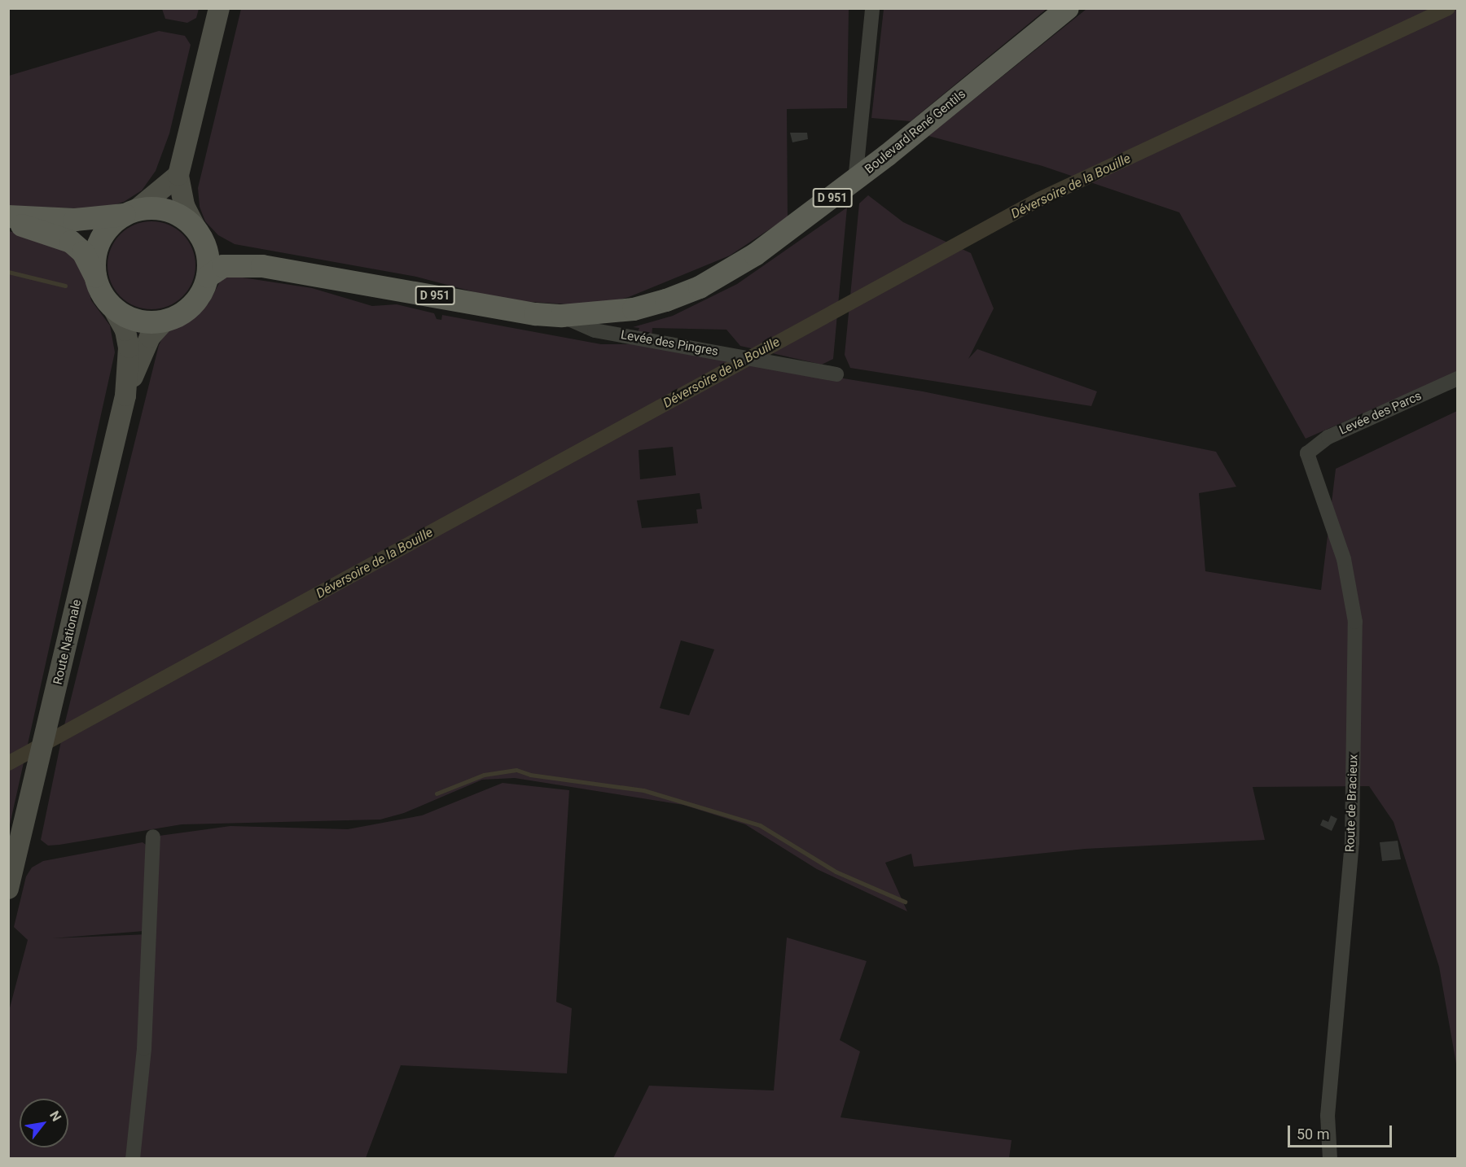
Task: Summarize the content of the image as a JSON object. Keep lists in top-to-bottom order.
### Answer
{
  "streets": {
    "main road": ["Boulevard René Gentils", "D 951", "Route Nationale"],
    "street": ["Levée des Pingres", "Levée des Parcs", "Route de Bracieux"]
  },
  "crossings": [
    ["Boulevard René Gentils", "Levée des Pingres"],
    ["Boulevard René Gentils", "Route Nationale"],
    ["Levée des Parcs", "Route de Bracieux"]
  ],
  "water": ["Déversoire de la Bouille"],
  "scale_bar": "50 m",
  "north": "top right"
}
